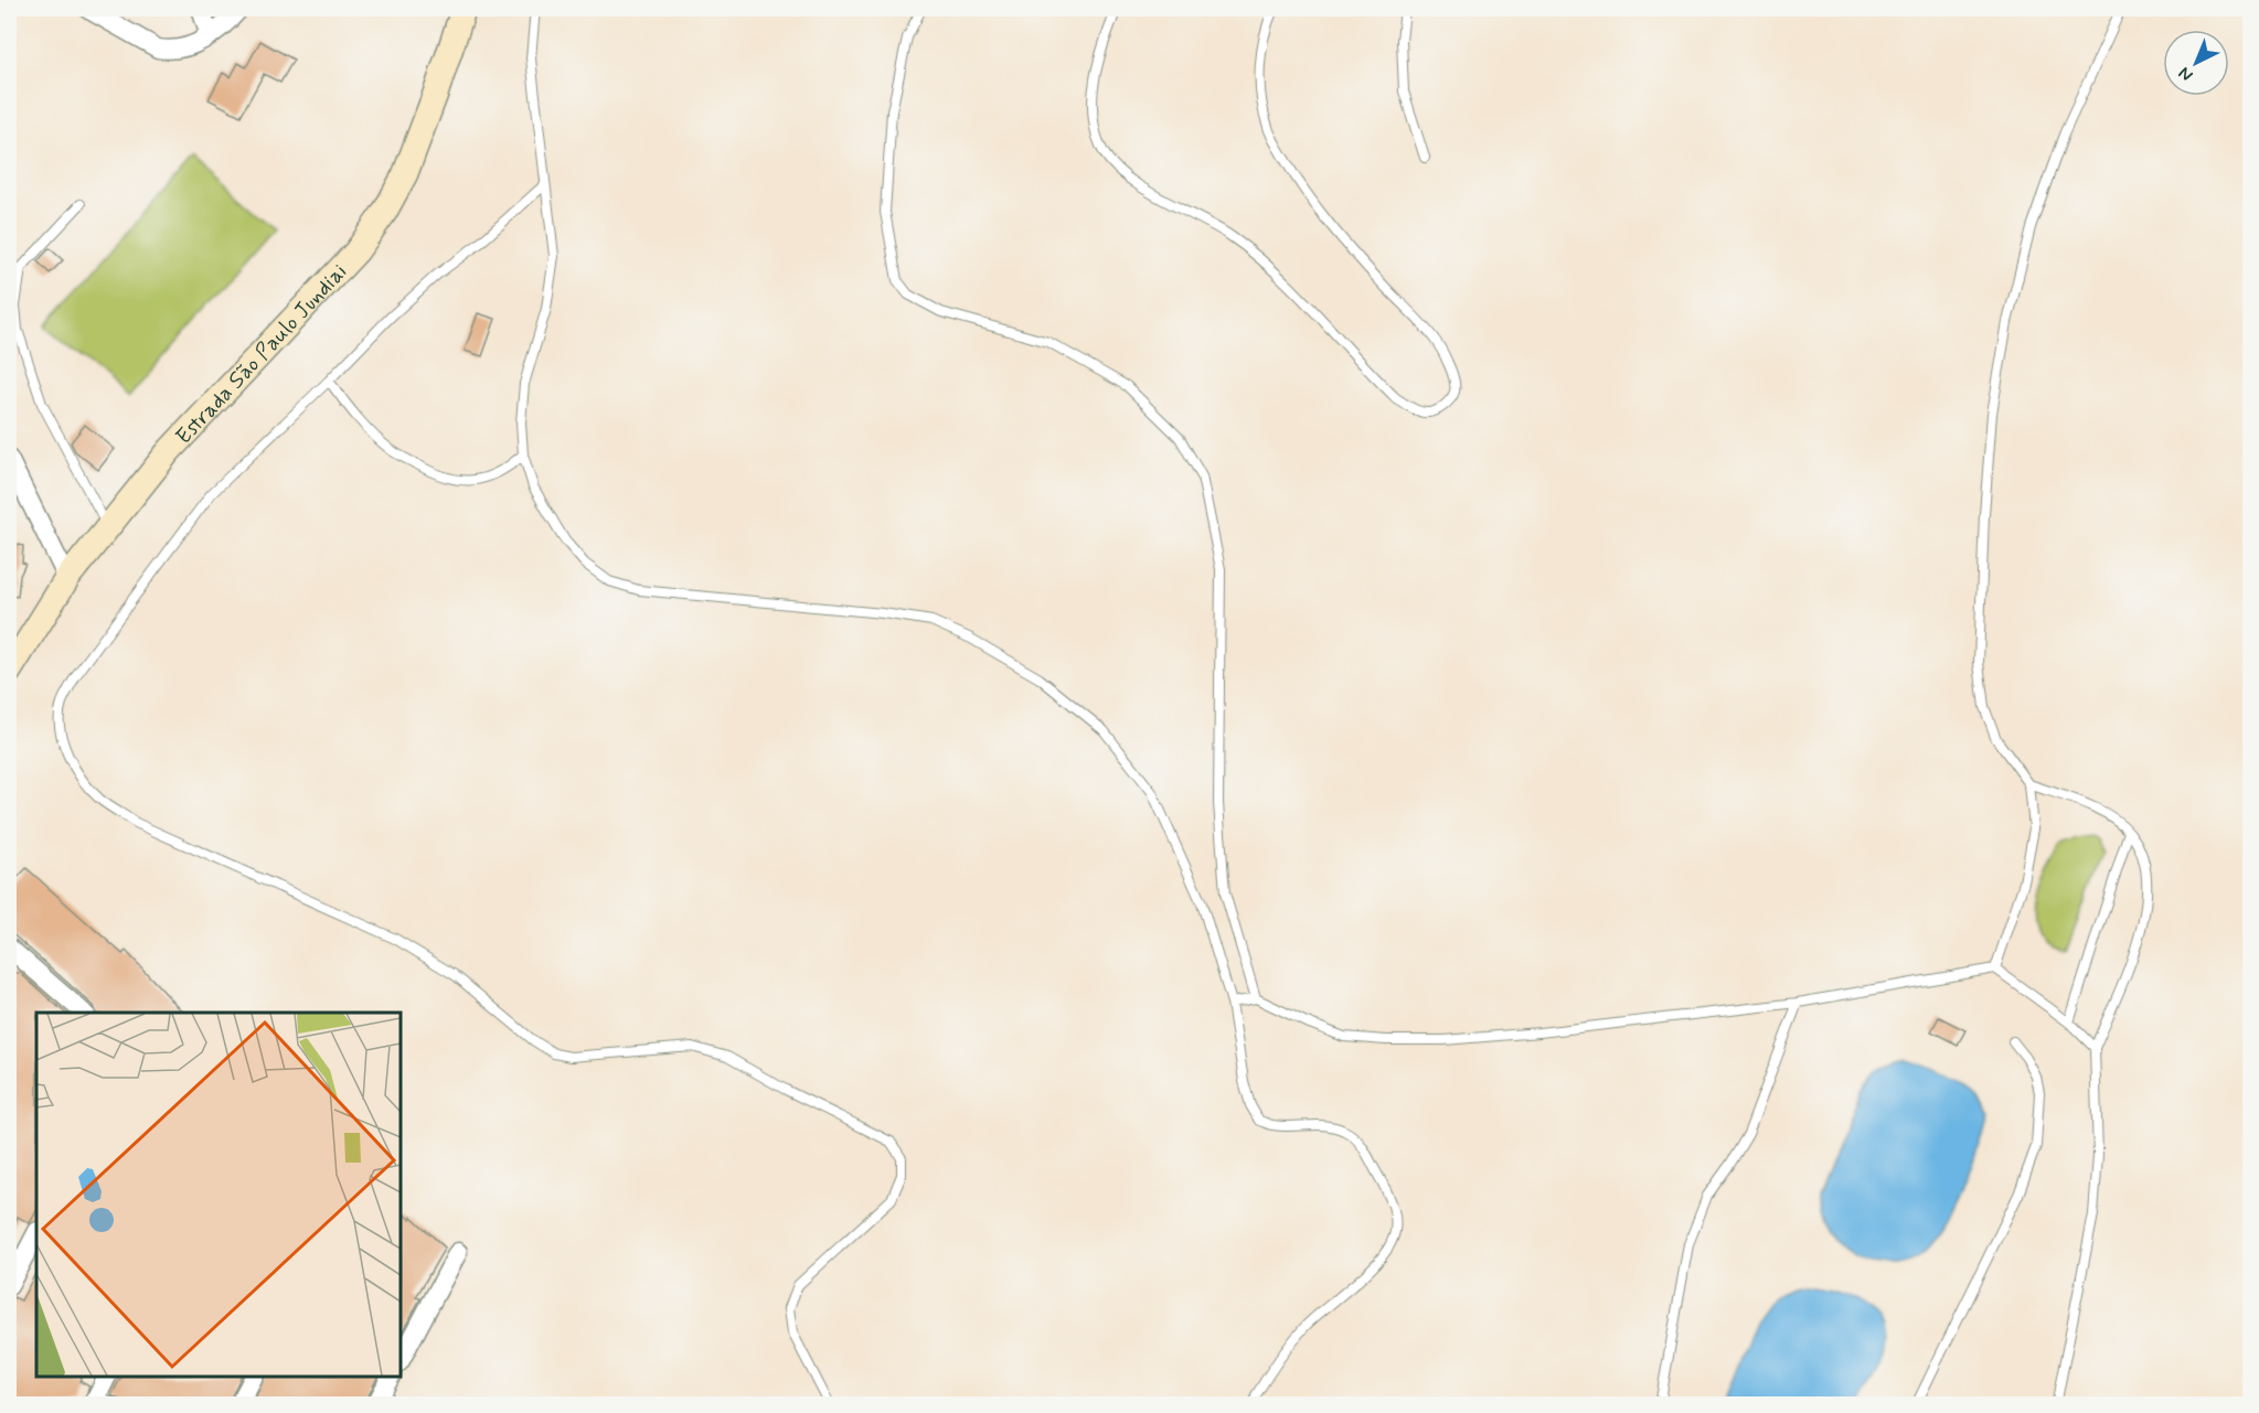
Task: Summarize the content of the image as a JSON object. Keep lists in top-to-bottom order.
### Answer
{
  "streets": {
    "main road": ["Estrada São Paulo Jundiai"]
  },
  "north": "bottom left"
}
